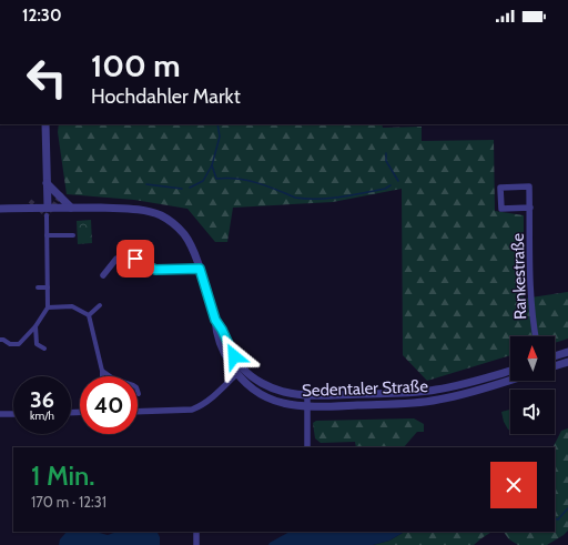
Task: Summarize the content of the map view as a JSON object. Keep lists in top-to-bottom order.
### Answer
{
  "streets": {
    "street": ["Rankestraße", "Sedentaler Straße"]
  },
  "north": "top",
  "page": {
    "status": "12:30",
    "turn": ["100 m", "Hochdahler Markt"],
    "speed": "36 km/h",
    "limit": "40",
    "heading": ["1 Min.", "170 m · 12:31"]
  }
}
